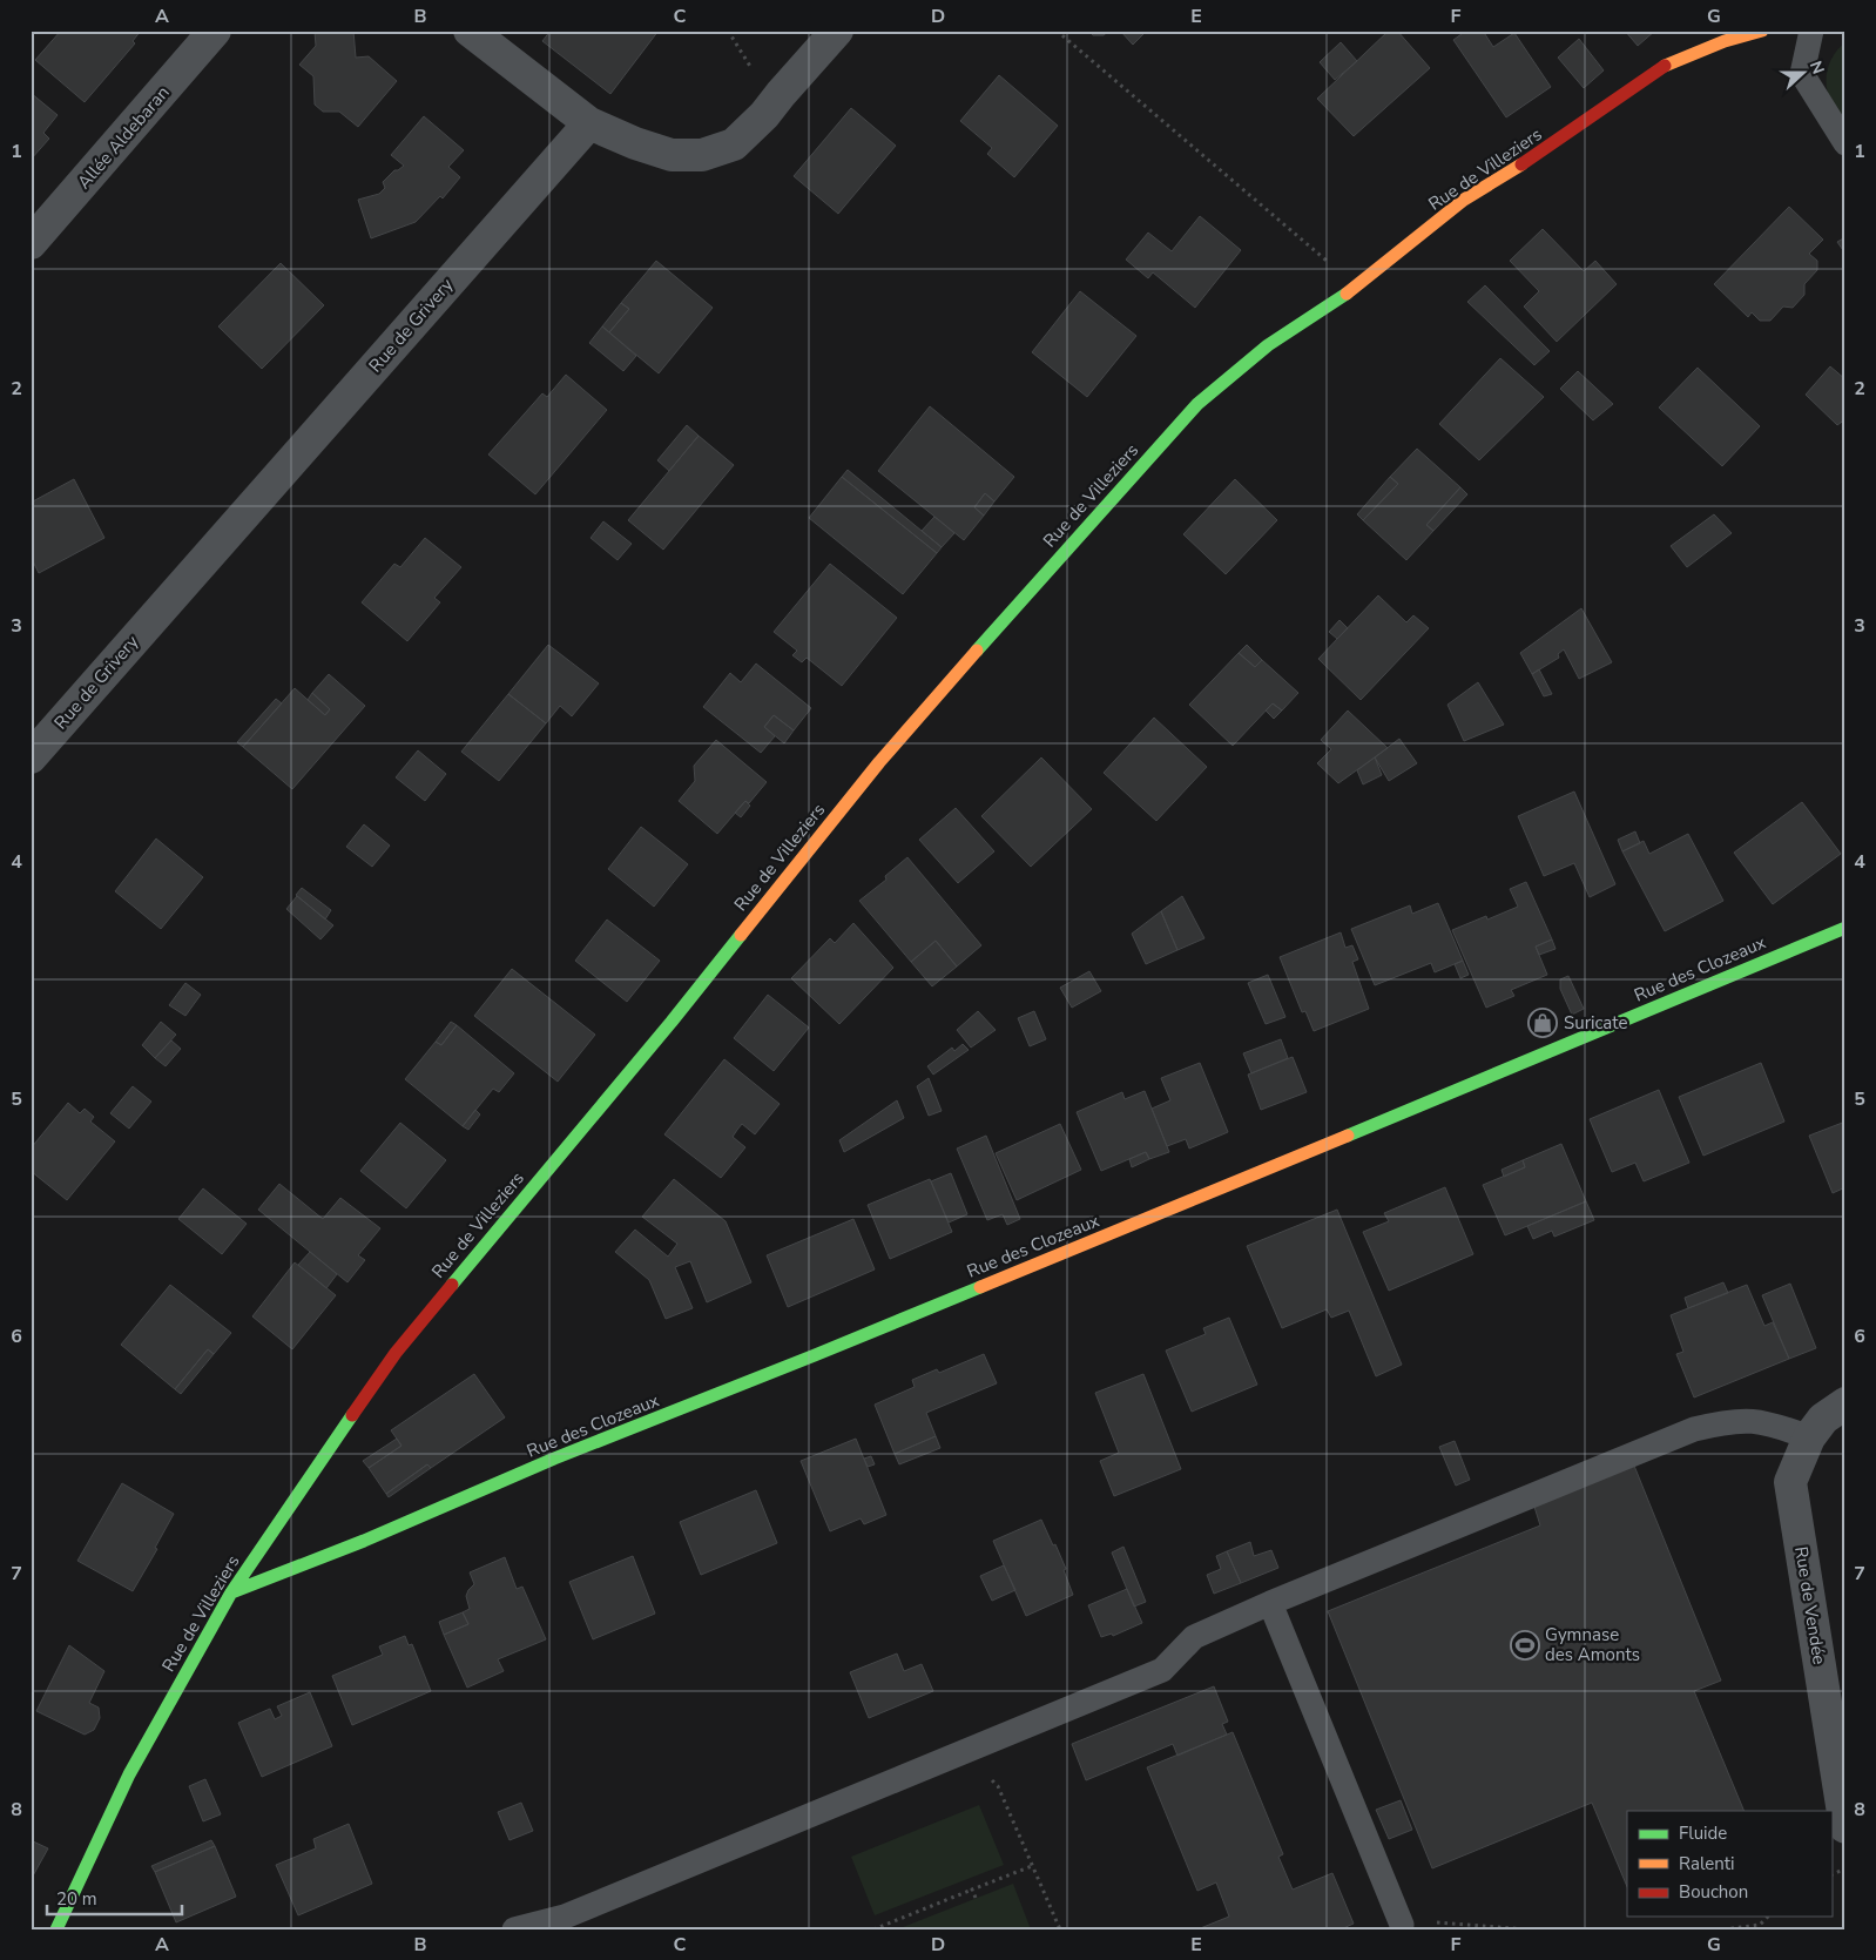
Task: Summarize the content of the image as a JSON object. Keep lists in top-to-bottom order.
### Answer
{
  "streets": {
    "street": [
      "Allée Aldebaran",
      "Rue de Villeziers",
      "Rue de Grivery",
      "Rue des Clozeaux",
      "Rue de Vendée"
    ]
  },
  "crossings": [
    ["Rue de Villeziers", "Rue des Clozeaux"]
  ],
  "places": {
    "shop": ["Suricate"],
    "sports": ["Gymnase des Amonts"]
  },
  "legend": ["Fluide", "Ralenti", "Bouchon"],
  "scale_bar": "20 m",
  "north": "right",
  "grid": {
    "columns": [
      "A",
      "B",
      "C",
      "D",
      "E",
      "F",
      "G"
    ],
    "rows": [
      "1",
      "2",
      "3",
      "4",
      "5",
      "6",
      "7",
      "8"
    ]
  }
}
